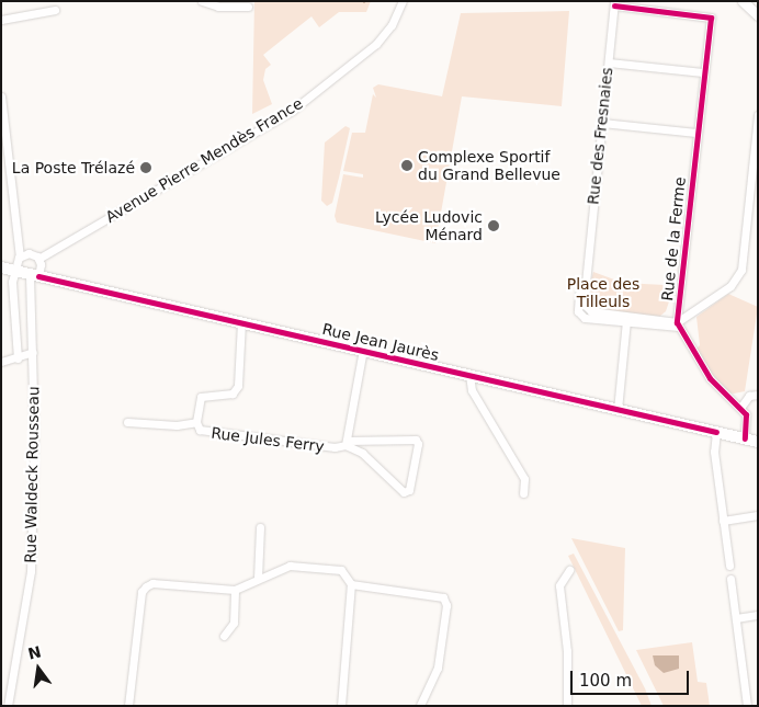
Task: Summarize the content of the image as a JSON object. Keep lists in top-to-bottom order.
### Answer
{
  "streets": {
    "main road": ["Rue Jean Jaurès"],
    "street": [
      "Rue des Fresnaies",
      "Avenue Pierre Mendès France",
      "Rue de la Ferme",
      "Rue Jules Ferry",
      "Rue Waldeck Rousseau"
    ]
  },
  "crossings": [
    ["Rue des Fresnaies", "Rue de la Ferme"],
    ["Rue Jean Jaurès", "Rue Jules Ferry"],
    ["Rue Jean Jaurès", "Rue Waldeck Rousseau"]
  ],
  "parks": ["Place des Tilleuls"],
  "places": ["Complexe Sportif du Grand Bellevue", "La Poste Trélazé", "Lycée Ludovic Ménard"],
  "scale_bar": "100 m",
  "north": "top"
}
